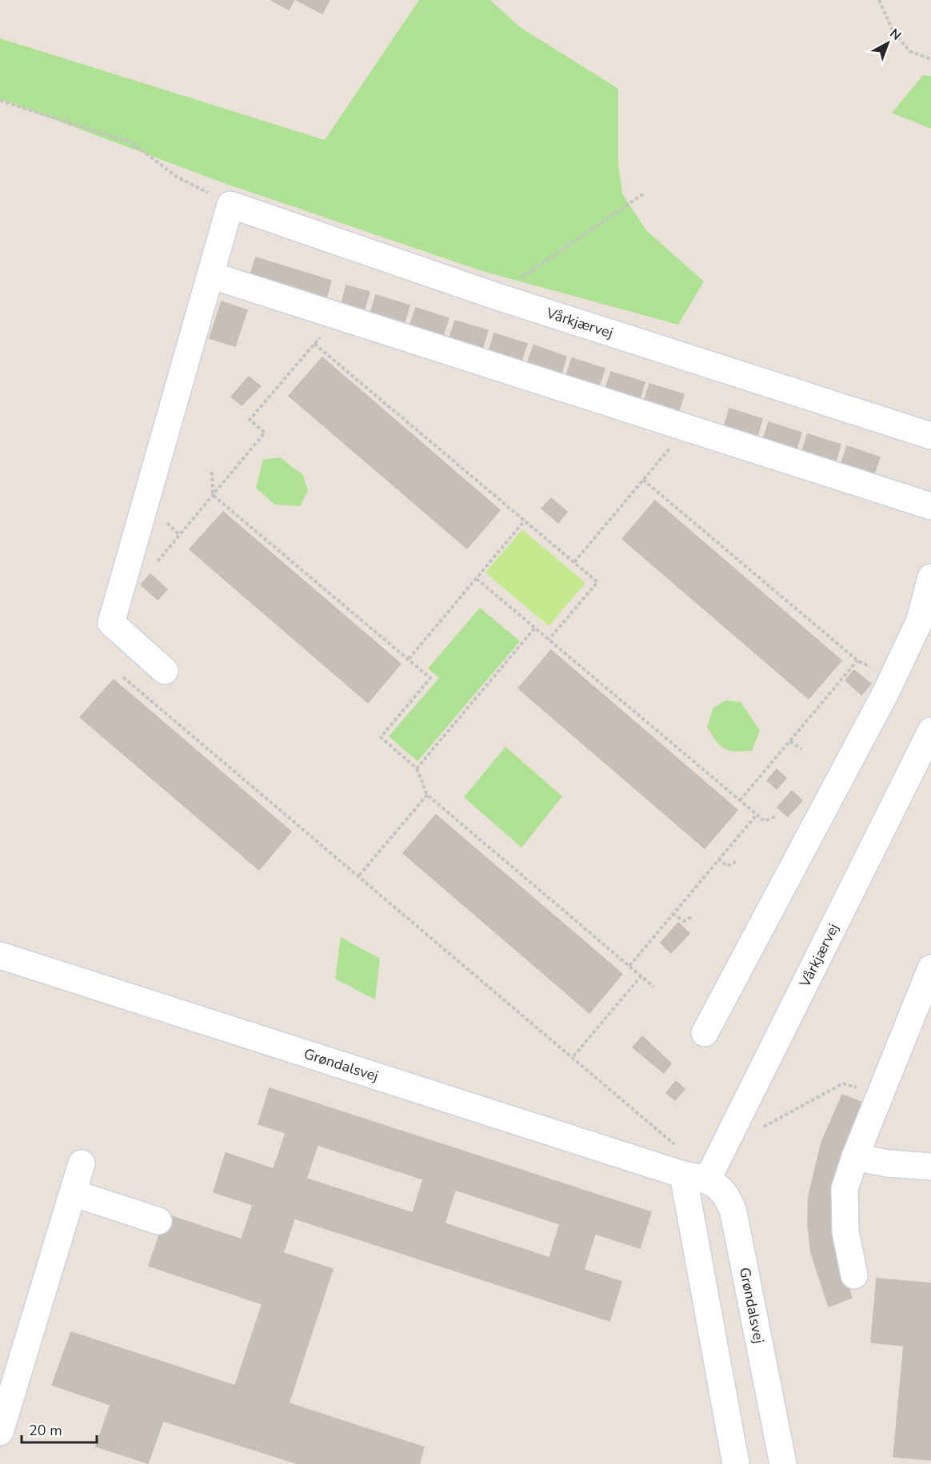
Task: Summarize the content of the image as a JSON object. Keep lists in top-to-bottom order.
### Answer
{
  "streets": {
    "street": ["Vårkjærvej", "Grøndalsvej"]
  },
  "crossings": [
    ["Vårkjærvej", "Grøndalsvej"]
  ],
  "scale_bar": "20 m",
  "north": "top right"
}
